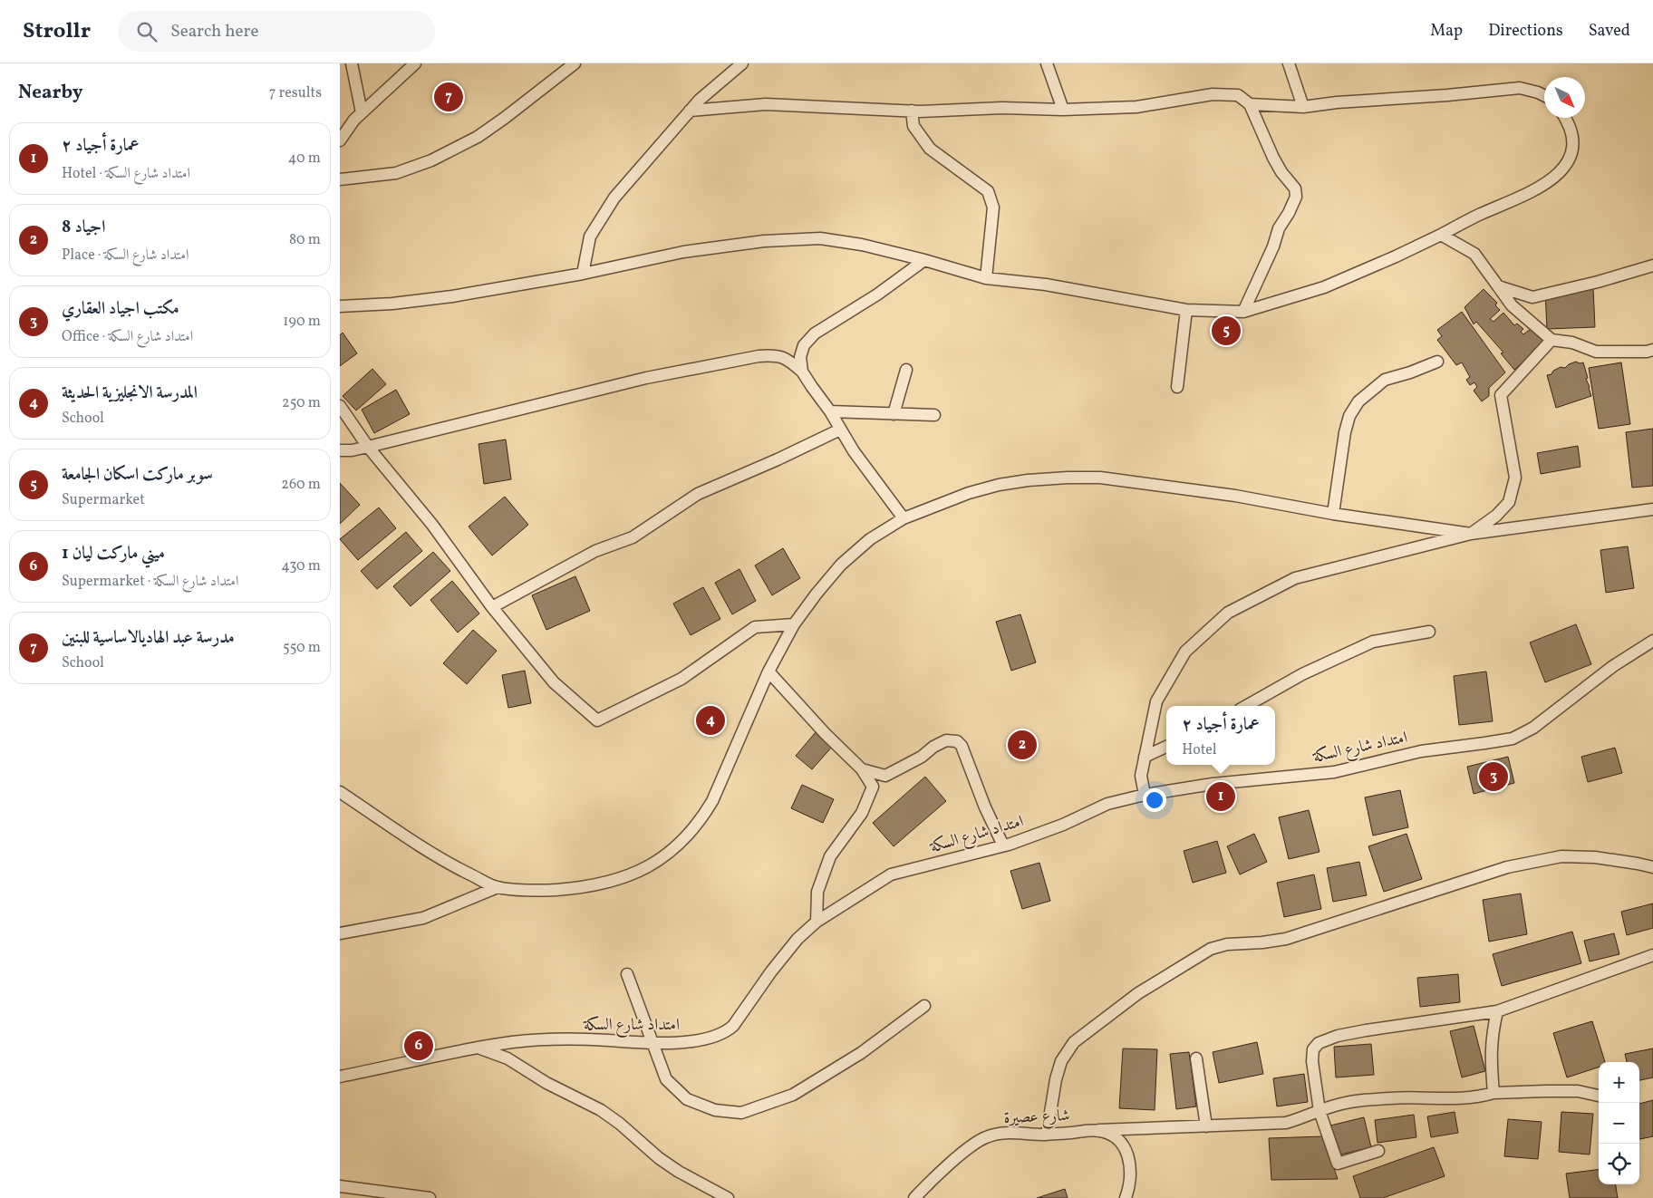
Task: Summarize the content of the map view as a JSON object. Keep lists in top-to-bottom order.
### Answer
{
  "streets": {
    "street": ["امتداد شارع السكة", "شارع عصيرة"]
  },
  "north": "bottom right",
  "page": {
    "header": "Strollr",
    "search": "Search here",
    "nav": ["Map", "Directions", "Saved"],
    "heading": ["Nearby", "7 results"],
    "pins": [
      "7",
      "5",
      "4",
      "2",
      "3",
      "1",
      "6"
    ],
    "list": [
      {
        "mark": "1",
        "name": "عمارة أجياد ٢",
        "note": "Hotel · امتداد شارع السكة",
        "value": "40 m"
      },
      {
        "mark": "2",
        "name": "اجياد 8",
        "note": "Place · امتداد شارع السكة",
        "value": "80 m"
      },
      {
        "mark": "3",
        "name": "مكتب اجياد العقاري",
        "note": "Office · امتداد شارع السكة",
        "value": "190 m"
      },
      {
        "mark": "4",
        "name": "المدرسة الانجليزية الحديثة",
        "note": "School",
        "value": "250 m"
      },
      {
        "mark": "5",
        "name": "سوبر ماركت اسكان الجامعة",
        "note": "Supermarket",
        "value": "260 m"
      },
      {
        "mark": "6",
        "name": "ميني ماركت ليان 1",
        "note": "Supermarket · امتداد شارع السكة",
        "value": "430 m"
      },
      {
        "mark": "7",
        "name": "مدرسة عبد الهاديالاساسية للبنين",
        "note": "School",
        "value": "550 m"
      }
    ],
    "popup": ["عمارة أجياد ٢", "Hotel"],
    "map_buttons": ["+", "−"]
  }
}
